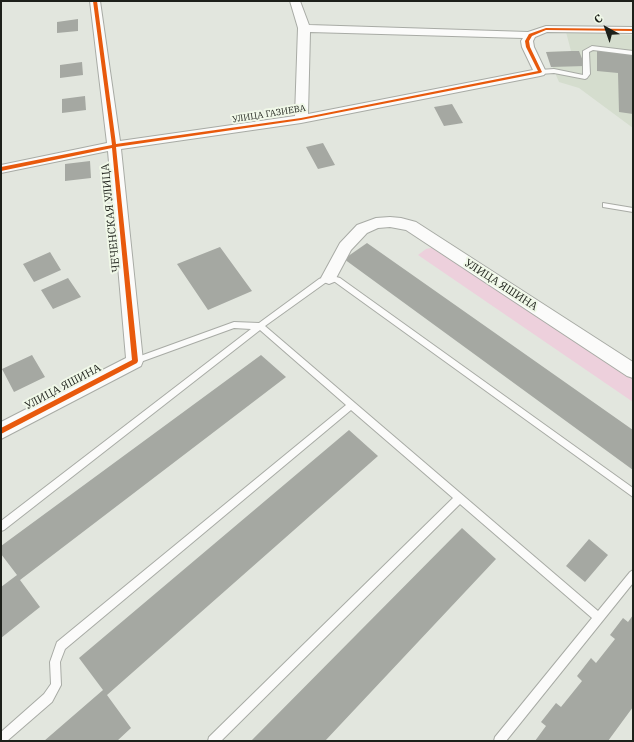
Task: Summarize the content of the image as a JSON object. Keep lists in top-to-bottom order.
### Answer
{
  "streets": {
    "street": ["УЛИЦА ГАЗИЕВА", "ЧЕЧЕНСКАЯ УЛИЦА", "УЛИЦА ЯШИНА"]
  },
  "crossings": [
    ["УЛИЦА ГАЗИЕВА", "ЧЕЧЕНСКАЯ УЛИЦА"],
    ["ЧЕЧЕНСКАЯ УЛИЦА", "УЛИЦА ЯШИНА"]
  ],
  "north": "top left"
}
